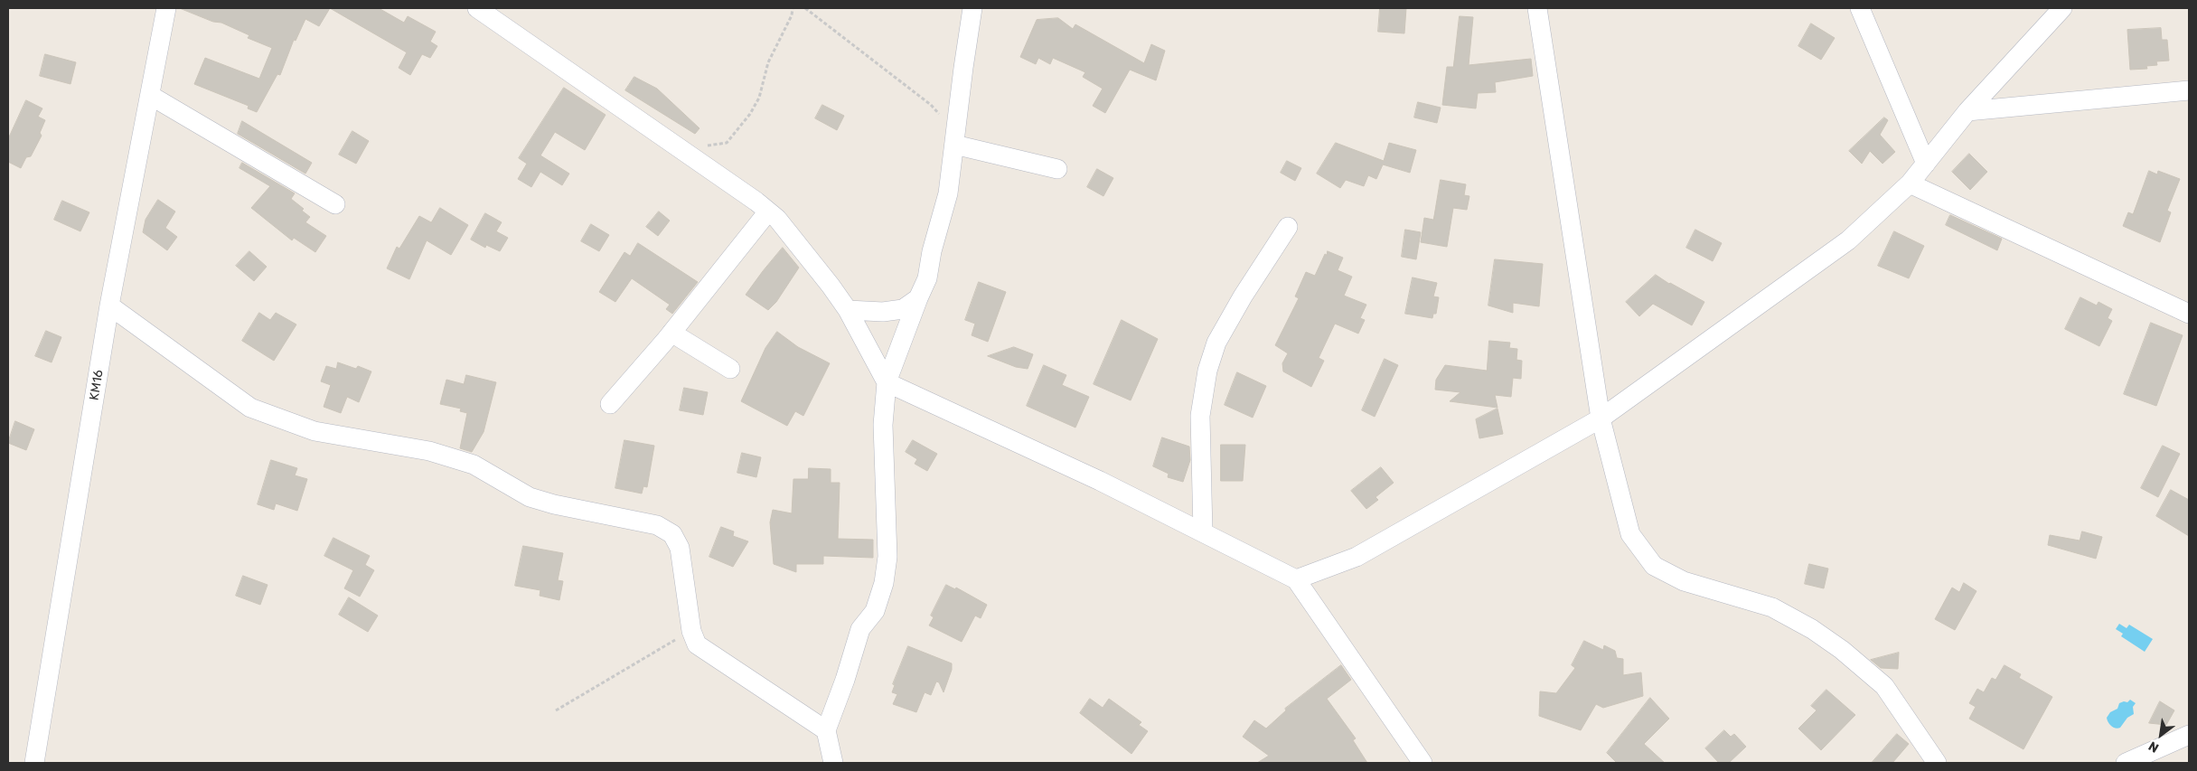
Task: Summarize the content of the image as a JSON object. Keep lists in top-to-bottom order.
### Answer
{
  "streets": {
    "street": ["KM16"]
  },
  "north": "bottom left"
}
